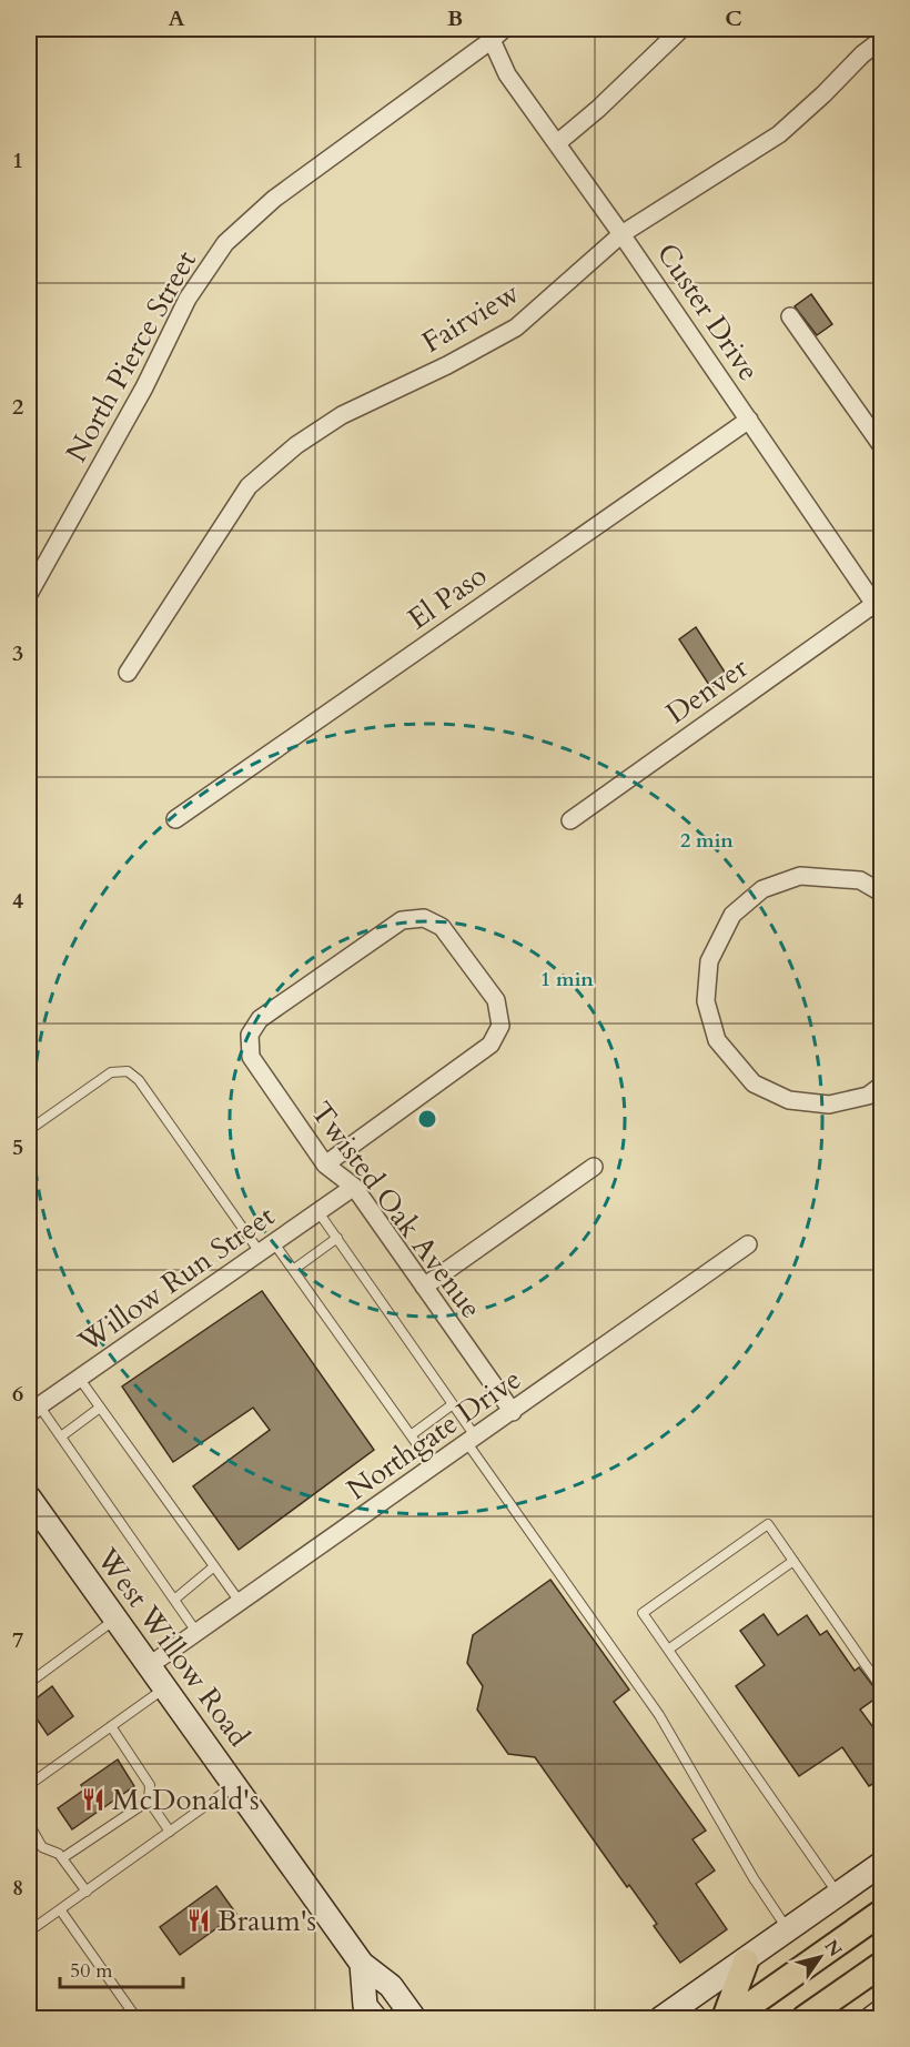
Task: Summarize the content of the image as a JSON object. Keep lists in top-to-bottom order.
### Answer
{
  "streets": {
    "main road": ["West Willow Road"],
    "street": [
      "Custer Drive",
      "Fairview",
      "North Pierce Street",
      "El Paso",
      "Denver",
      "Twisted Oak Avenue",
      "Willow Run Street",
      "Northgate Drive"
    ]
  },
  "crossings": [
    ["Custer Drive", "Fairview"],
    ["Custer Drive", "North Pierce Street"],
    ["Custer Drive", "El Paso"],
    ["Custer Drive", "Denver"],
    ["Twisted Oak Avenue", "Willow Run Street"],
    ["Twisted Oak Avenue", "Northgate Drive"],
    ["Northgate Drive", "West Willow Road"]
  ],
  "places": {
    "restaurant": ["McDonald's", "Braum's"]
  },
  "scale_bar": "50 m",
  "north": "top right",
  "grid": {
    "columns": ["A", "B", "C"],
    "rows": [
      "1",
      "2",
      "3",
      "4",
      "5",
      "6",
      "7",
      "8"
    ]
  },
  "rings": ["2 min", "1 min"]
}
